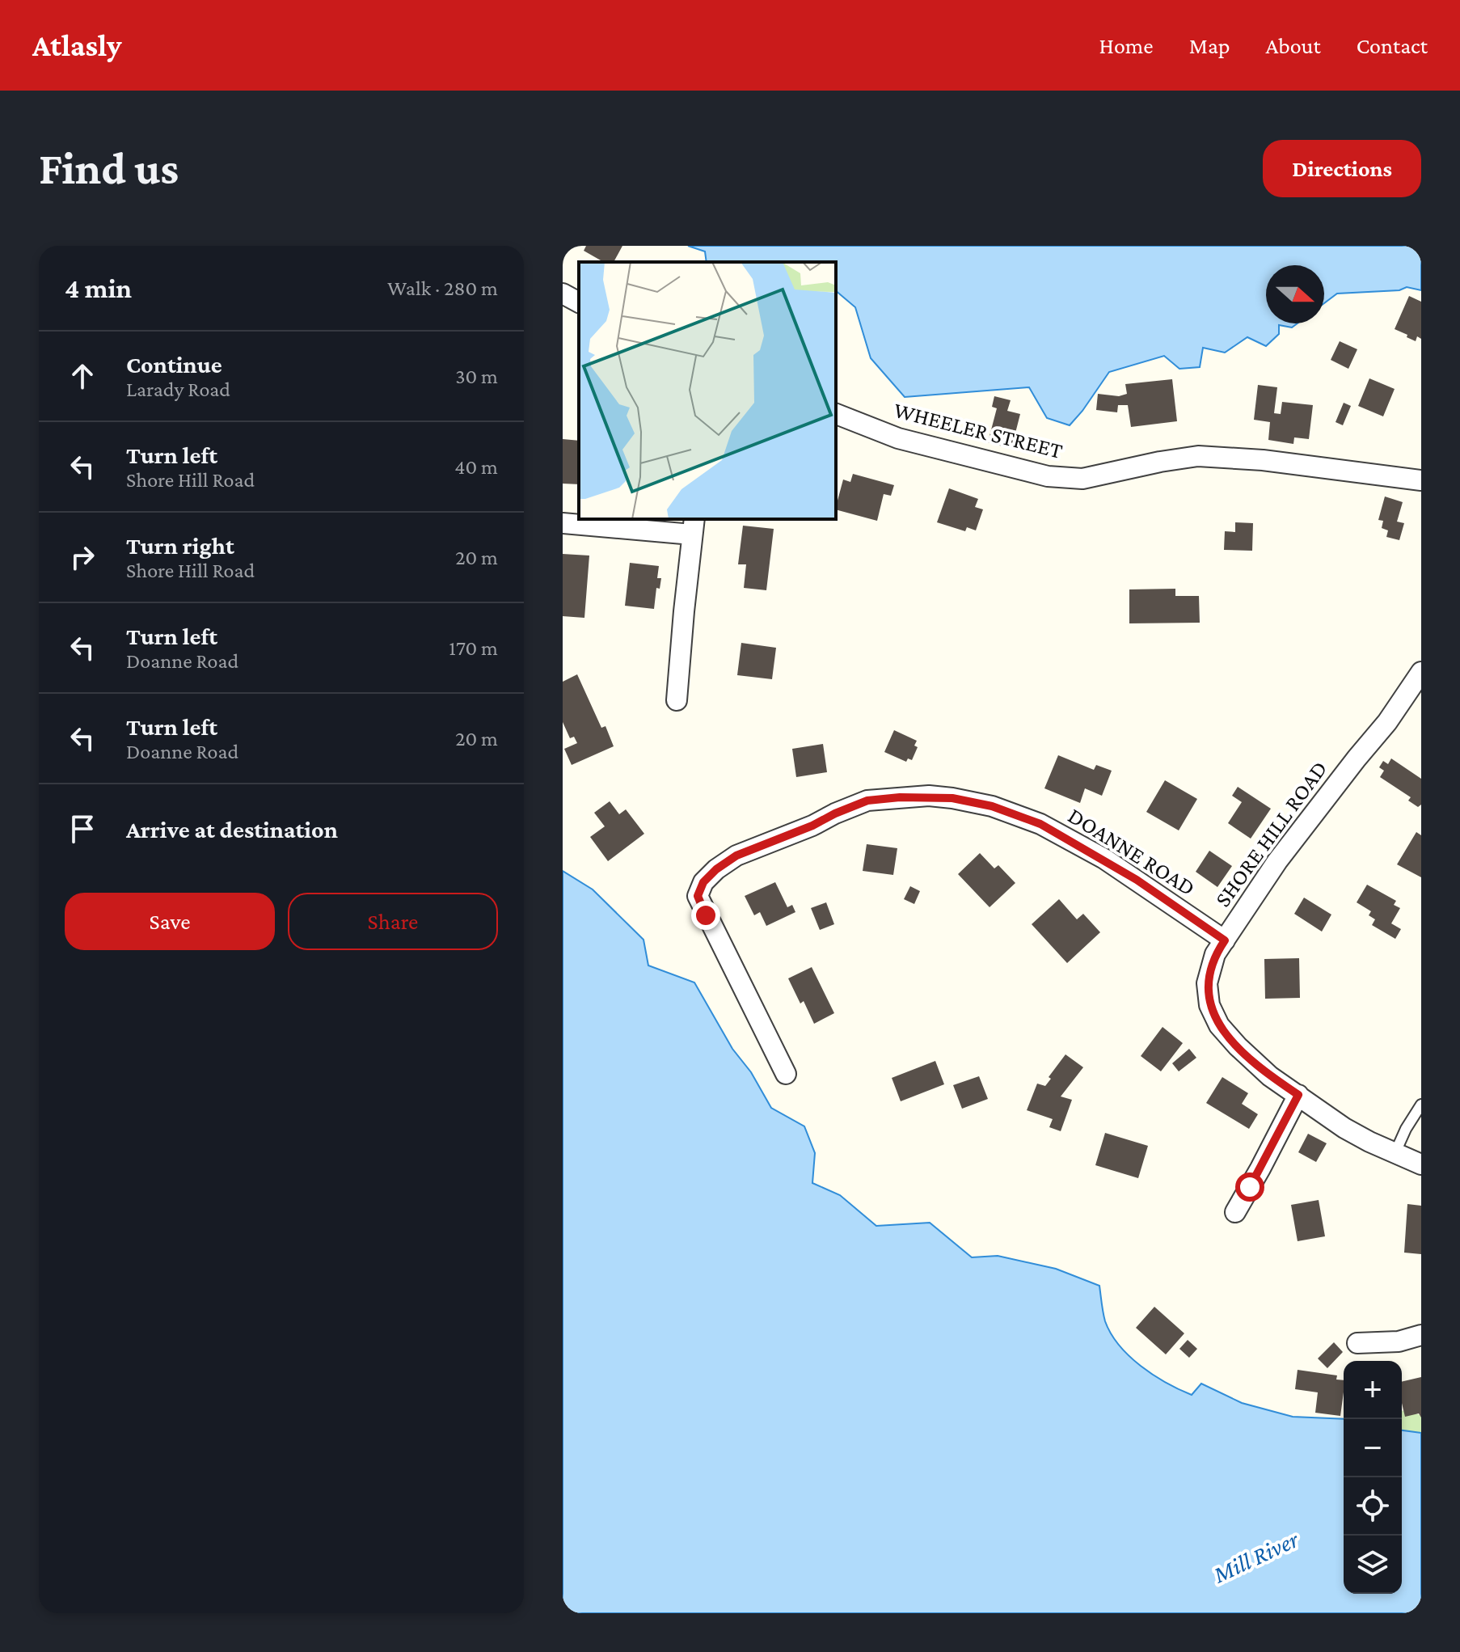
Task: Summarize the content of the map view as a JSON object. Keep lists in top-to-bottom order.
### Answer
{
  "streets": {
    "street": ["WHEELER STREET", "SHORE HILL ROAD", "DOANNE ROAD"]
  },
  "crossings": [
    ["SHORE HILL ROAD", "DOANNE ROAD"]
  ],
  "water": ["Mill River"],
  "north": "right",
  "page": {
    "header": "Atlasly",
    "nav": [
      "Home",
      "Map",
      "About",
      "Contact"
    ],
    "buttons": [
      "Directions",
      ["Save", "Share"]
    ],
    "title": "Find us",
    "heading": ["4 min", "Walk · 280 m"],
    "list": [
      ["Continue", "Larady Road", "30 m"],
      ["Turn left", "Shore Hill Road", "40 m"],
      ["Turn right", "Shore Hill Road", "20 m"],
      ["Turn left", "Doanne Road", "170 m"],
      ["Turn left", "Doanne Road", "20 m"],
      "Arrive at destination"
    ],
    "map_buttons": ["+", "−"]
  }
}
